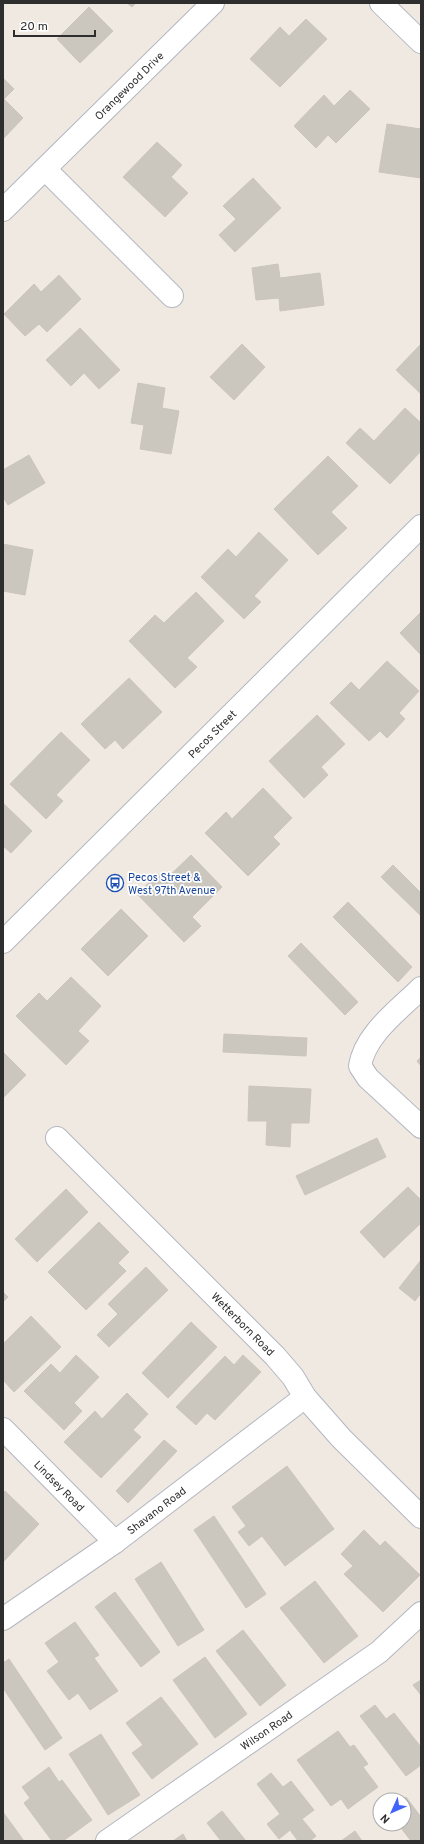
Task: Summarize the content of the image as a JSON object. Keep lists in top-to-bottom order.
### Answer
{
  "streets": {
    "street": [
      "Orangewood Drive",
      "Pecos Street",
      "Wetterborn Road",
      "Lindsey Road",
      "Shavano Road",
      "Wilson Road"
    ]
  },
  "crossings": [
    ["Wetterborn Road", "Shavano Road"],
    ["Lindsey Road", "Shavano Road"]
  ],
  "places": {
    "bus stop": ["Pecos Street & West 97th Avenue"]
  },
  "scale_bar": "20 m",
  "north": "bottom left"
}
